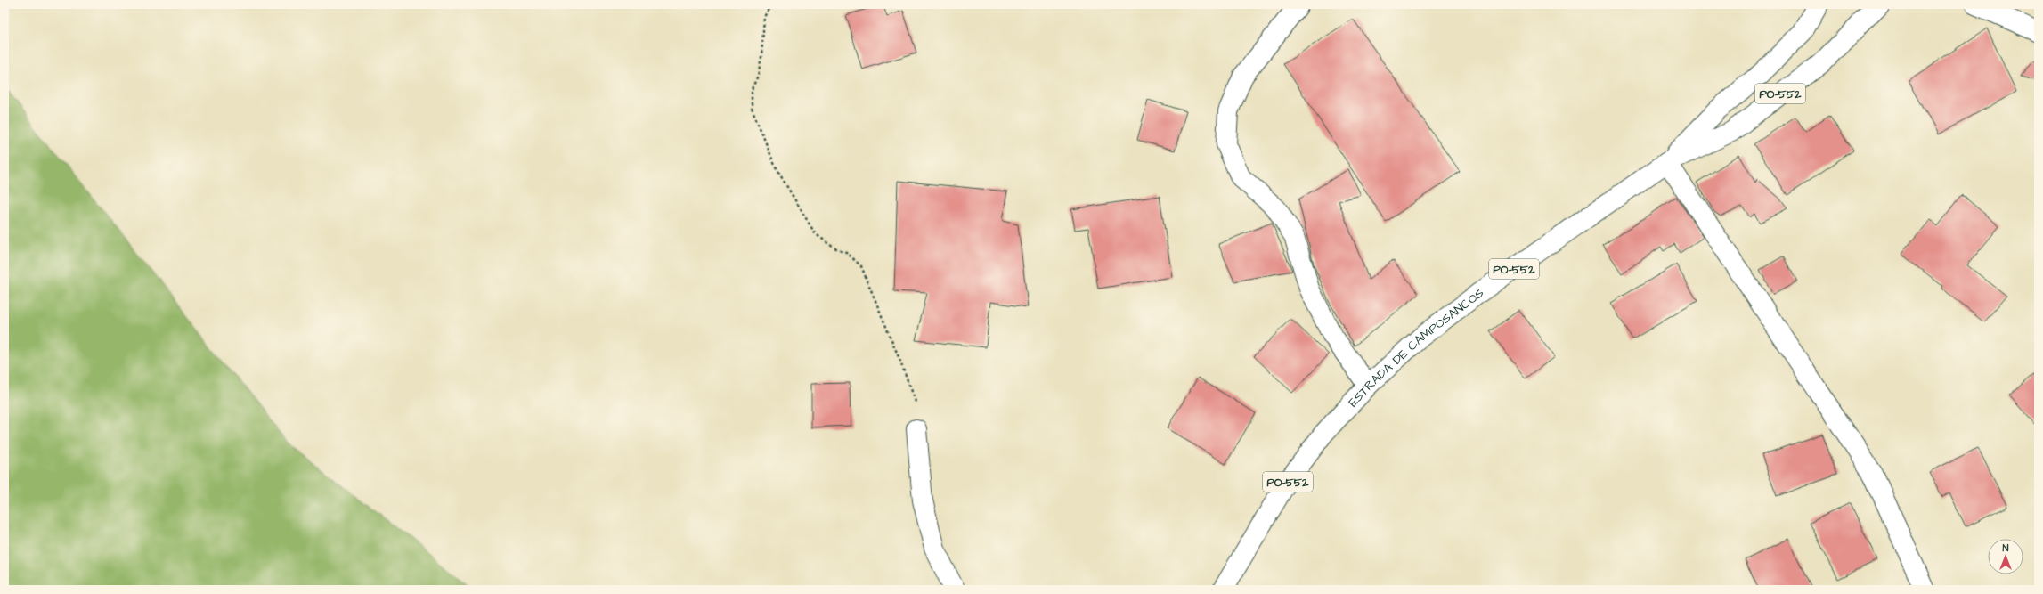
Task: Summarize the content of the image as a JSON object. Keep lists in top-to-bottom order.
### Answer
{
  "streets": {
    "street": ["PO-552", "ESTRADA DE CAMPOSANCOS"]
  },
  "north": "top"
}
